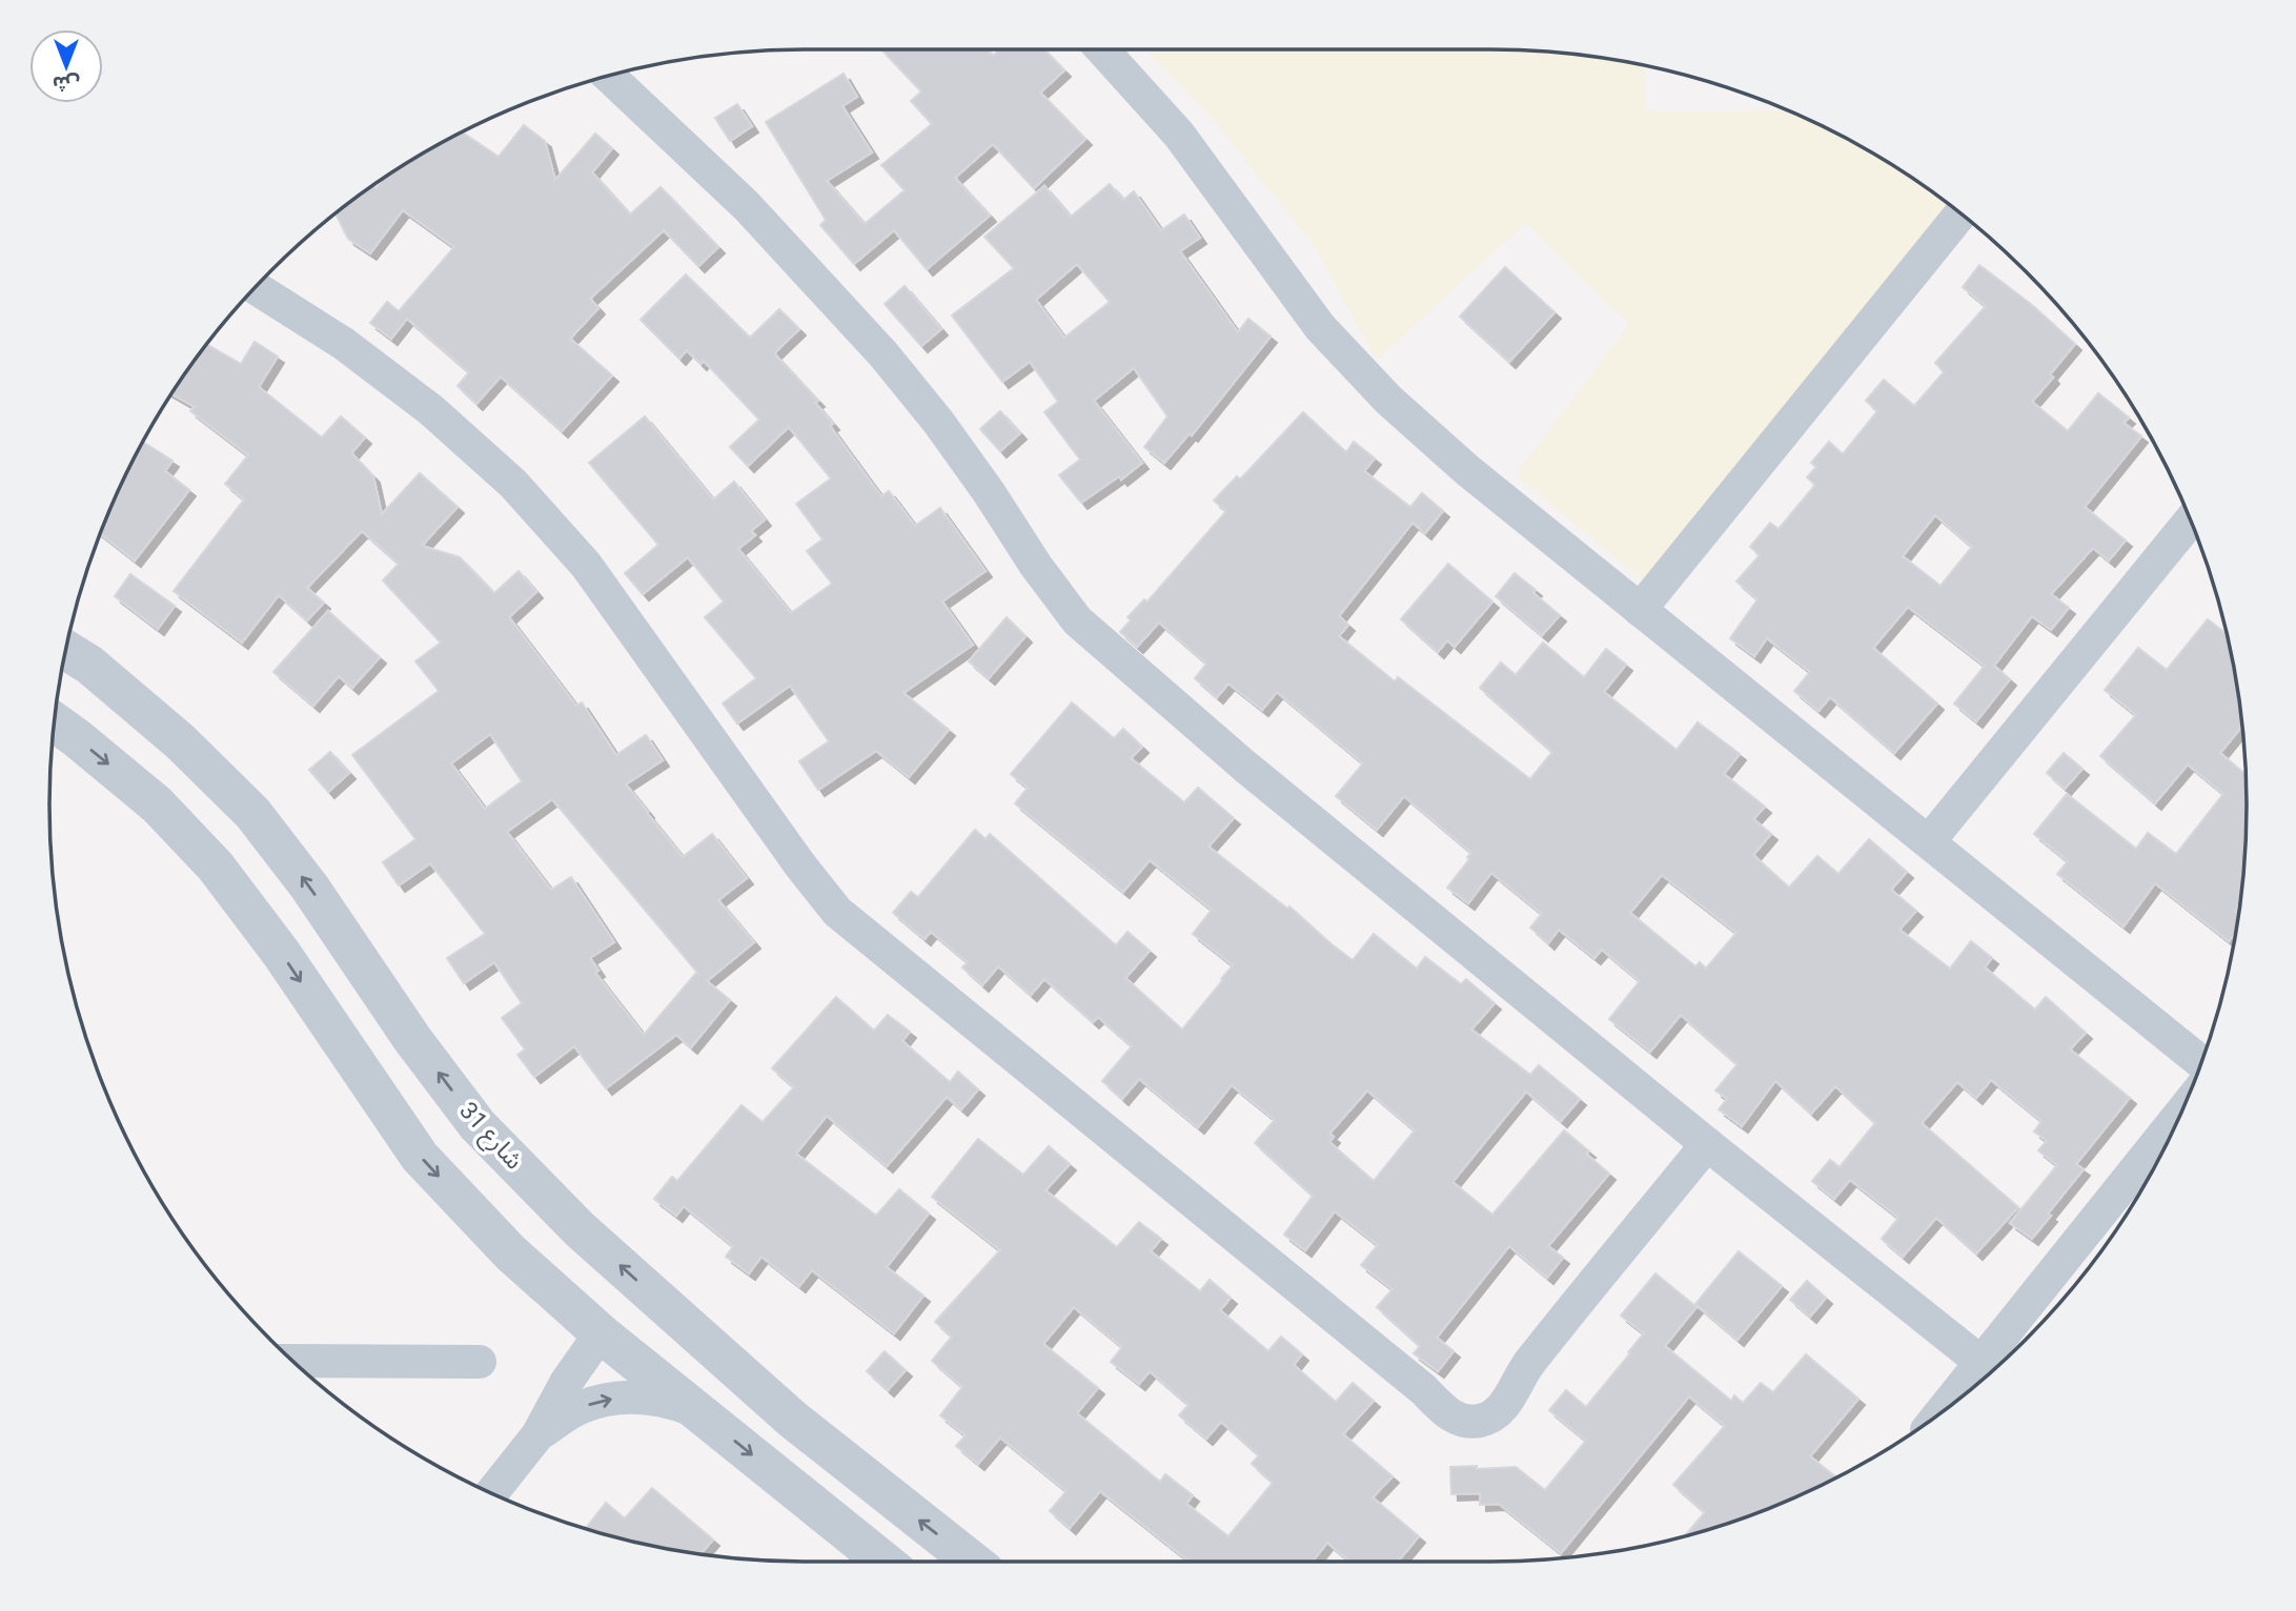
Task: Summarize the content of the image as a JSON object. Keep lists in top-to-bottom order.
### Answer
{
  "streets": {
    "street": ["شارع 31"]
  },
  "north": "bottom"
}
